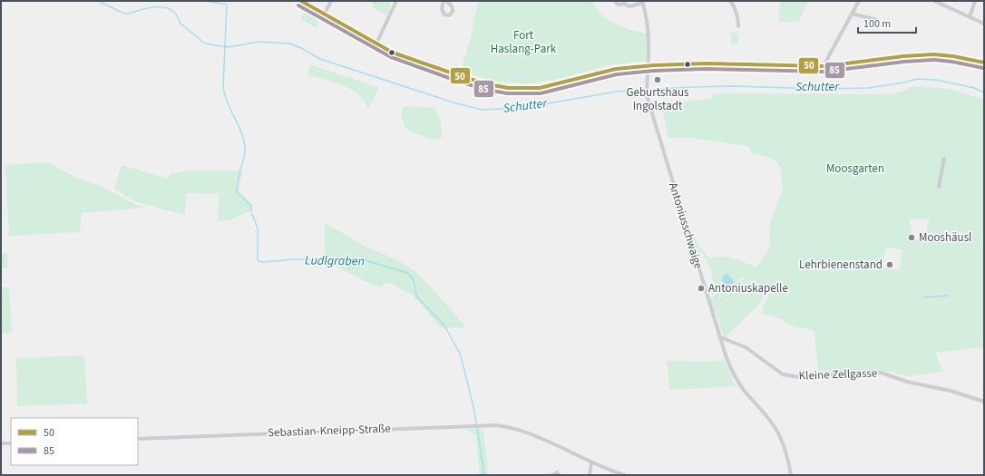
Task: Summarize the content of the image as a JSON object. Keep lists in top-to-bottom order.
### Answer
{
  "streets": {
    "street": ["Antoniusschwaige", "Kleine Zellgasse", "Sebastian-Kneipp-Straße"]
  },
  "crossings": [
    ["Antoniusschwaige", "Kleine Zellgasse"]
  ],
  "water": ["Schutter", "Ludlgraben"],
  "parks": ["Fort Haslang-Park", "Moosgarten"],
  "places": [
    "Geburtshaus Ingolstadt",
    "Mooshäusl",
    "Lehrbienenstand",
    "Antoniuskapelle"
  ],
  "lines": ["transit line 50", "transit line 85"],
  "legend": ["50", "85"],
  "scale_bar": "100 m"
}
